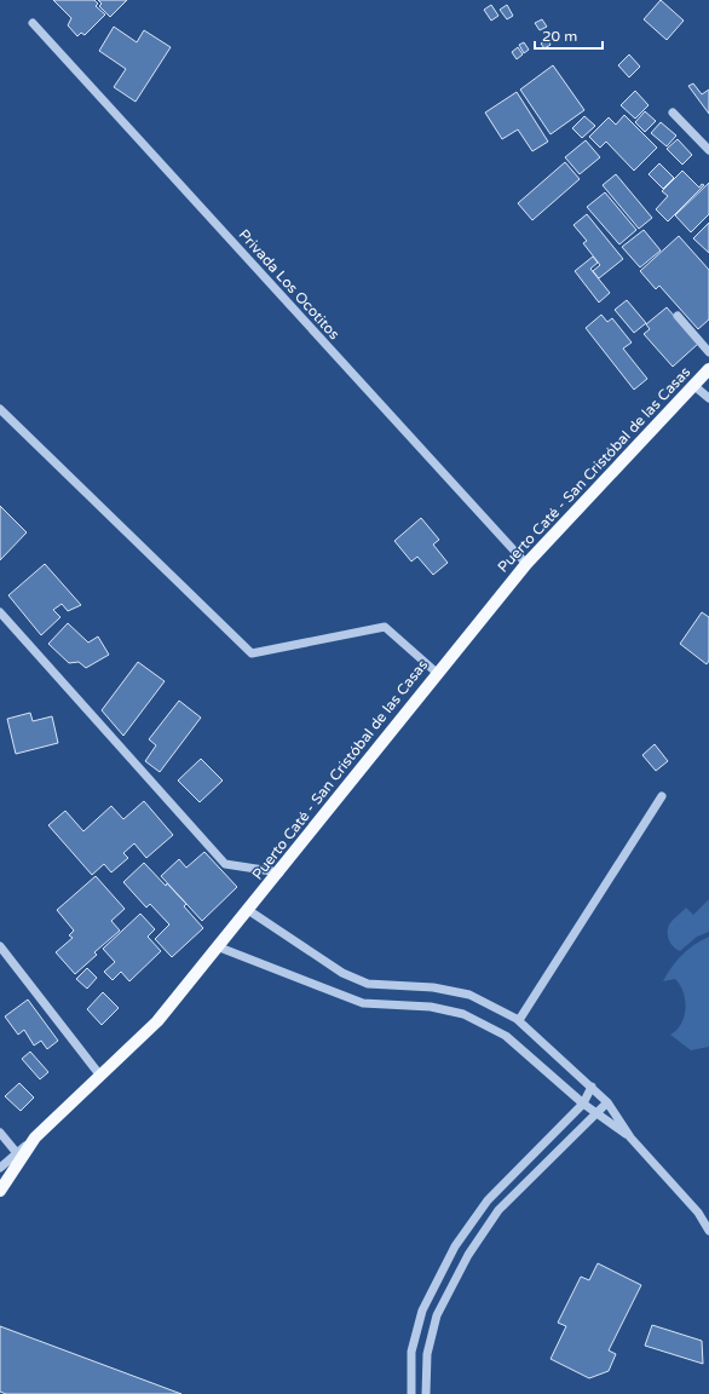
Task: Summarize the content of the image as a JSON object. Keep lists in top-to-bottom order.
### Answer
{
  "streets": {
    "main road": ["Puerto Caté - San Cristóbal de las Casas"],
    "street": ["Privada Los Ocotitos"]
  },
  "crossings": [
    ["Privada Los Ocotitos", "Puerto Caté - San Cristóbal de las Casas"]
  ],
  "scale_bar": "20 m"
}
